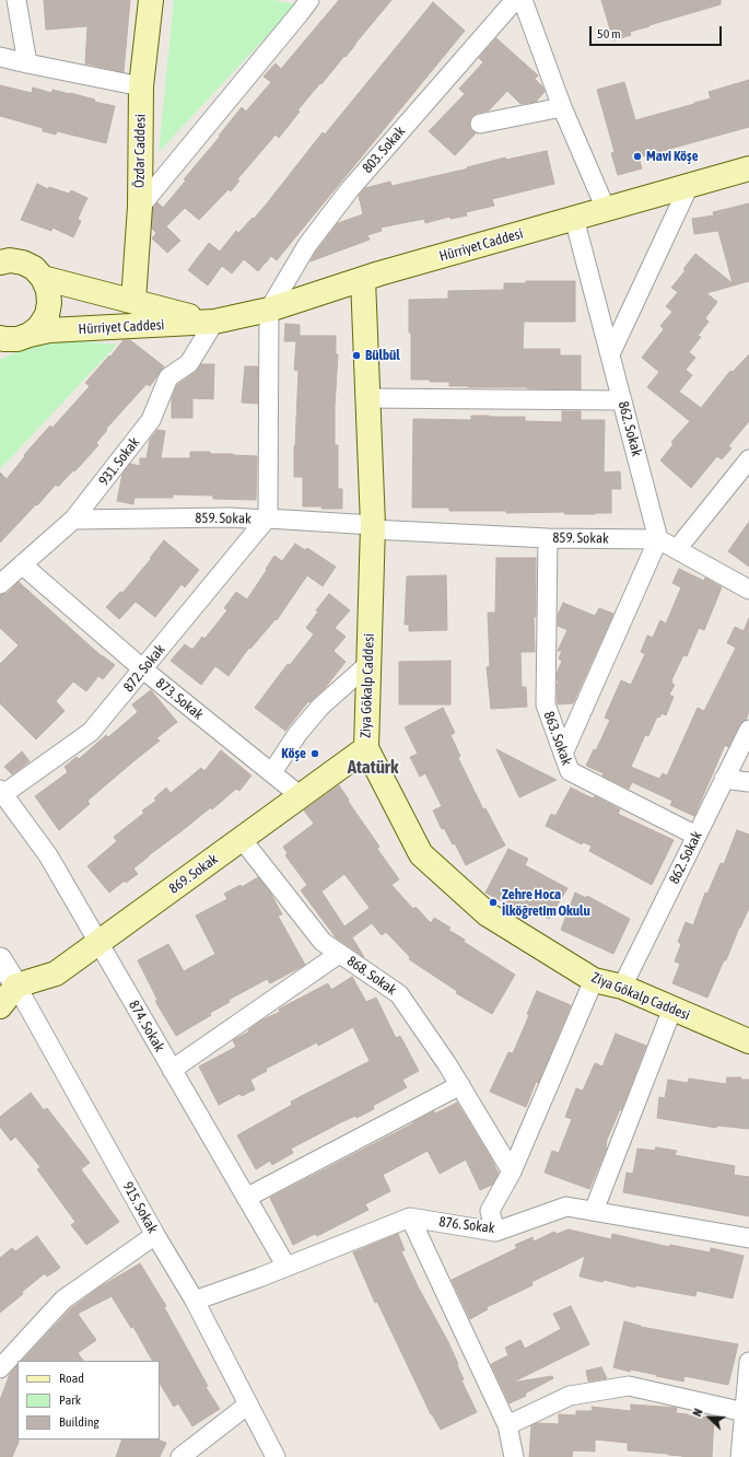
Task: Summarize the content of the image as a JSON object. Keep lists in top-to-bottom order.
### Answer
{
  "streets": {
    "main road": [
      "Özdar Caddesi",
      "Hürriyet Caddesi",
      "Ziya Gökalp Caddesi",
      "869. Sokak"
    ],
    "street": [
      "803. Sokak",
      "862. Sokak",
      "931. Sokak",
      "859. Sokak",
      "872. Sokak",
      "873. Sokak",
      "863. Sokak",
      "868. Sokak",
      "874. Sokak",
      "915. Sokak",
      "876. Sokak"
    ]
  },
  "crossings": [
    ["803. Sokak", "Hürriyet Caddesi"],
    ["Özdar Caddesi", "Hürriyet Caddesi"],
    ["Hürriyet Caddesi", "862. Sokak"],
    ["Hürriyet Caddesi", "931. Sokak"],
    ["Hürriyet Caddesi", "Ziya Gökalp Caddesi"],
    ["862. Sokak", "859. Sokak"],
    ["862. Sokak", "Ziya Gökalp Caddesi"],
    ["862. Sokak", "863. Sokak"],
    ["931. Sokak", "859. Sokak"],
    ["931. Sokak", "873. Sokak"],
    ["859. Sokak", "872. Sokak"],
    ["859. Sokak", "Ziya Gökalp Caddesi"],
    ["859. Sokak", "863. Sokak"],
    ["872. Sokak", "873. Sokak"],
    ["872. Sokak", "874. Sokak"],
    ["Ziya Gökalp Caddesi", "869. Sokak"],
    ["873. Sokak", "869. Sokak"],
    ["869. Sokak", "868. Sokak"],
    ["869. Sokak", "874. Sokak"],
    ["869. Sokak", "915. Sokak"]
  ],
  "districts": ["Atatürk"],
  "places": [
    "Mavi Köşe",
    "Bülbül",
    "Köşe",
    "Zehre Hoca İlköğretim Okulu"
  ],
  "legend": ["Road", "Park", "Building"],
  "scale_bar": "50 m",
  "north": "top left"
}
